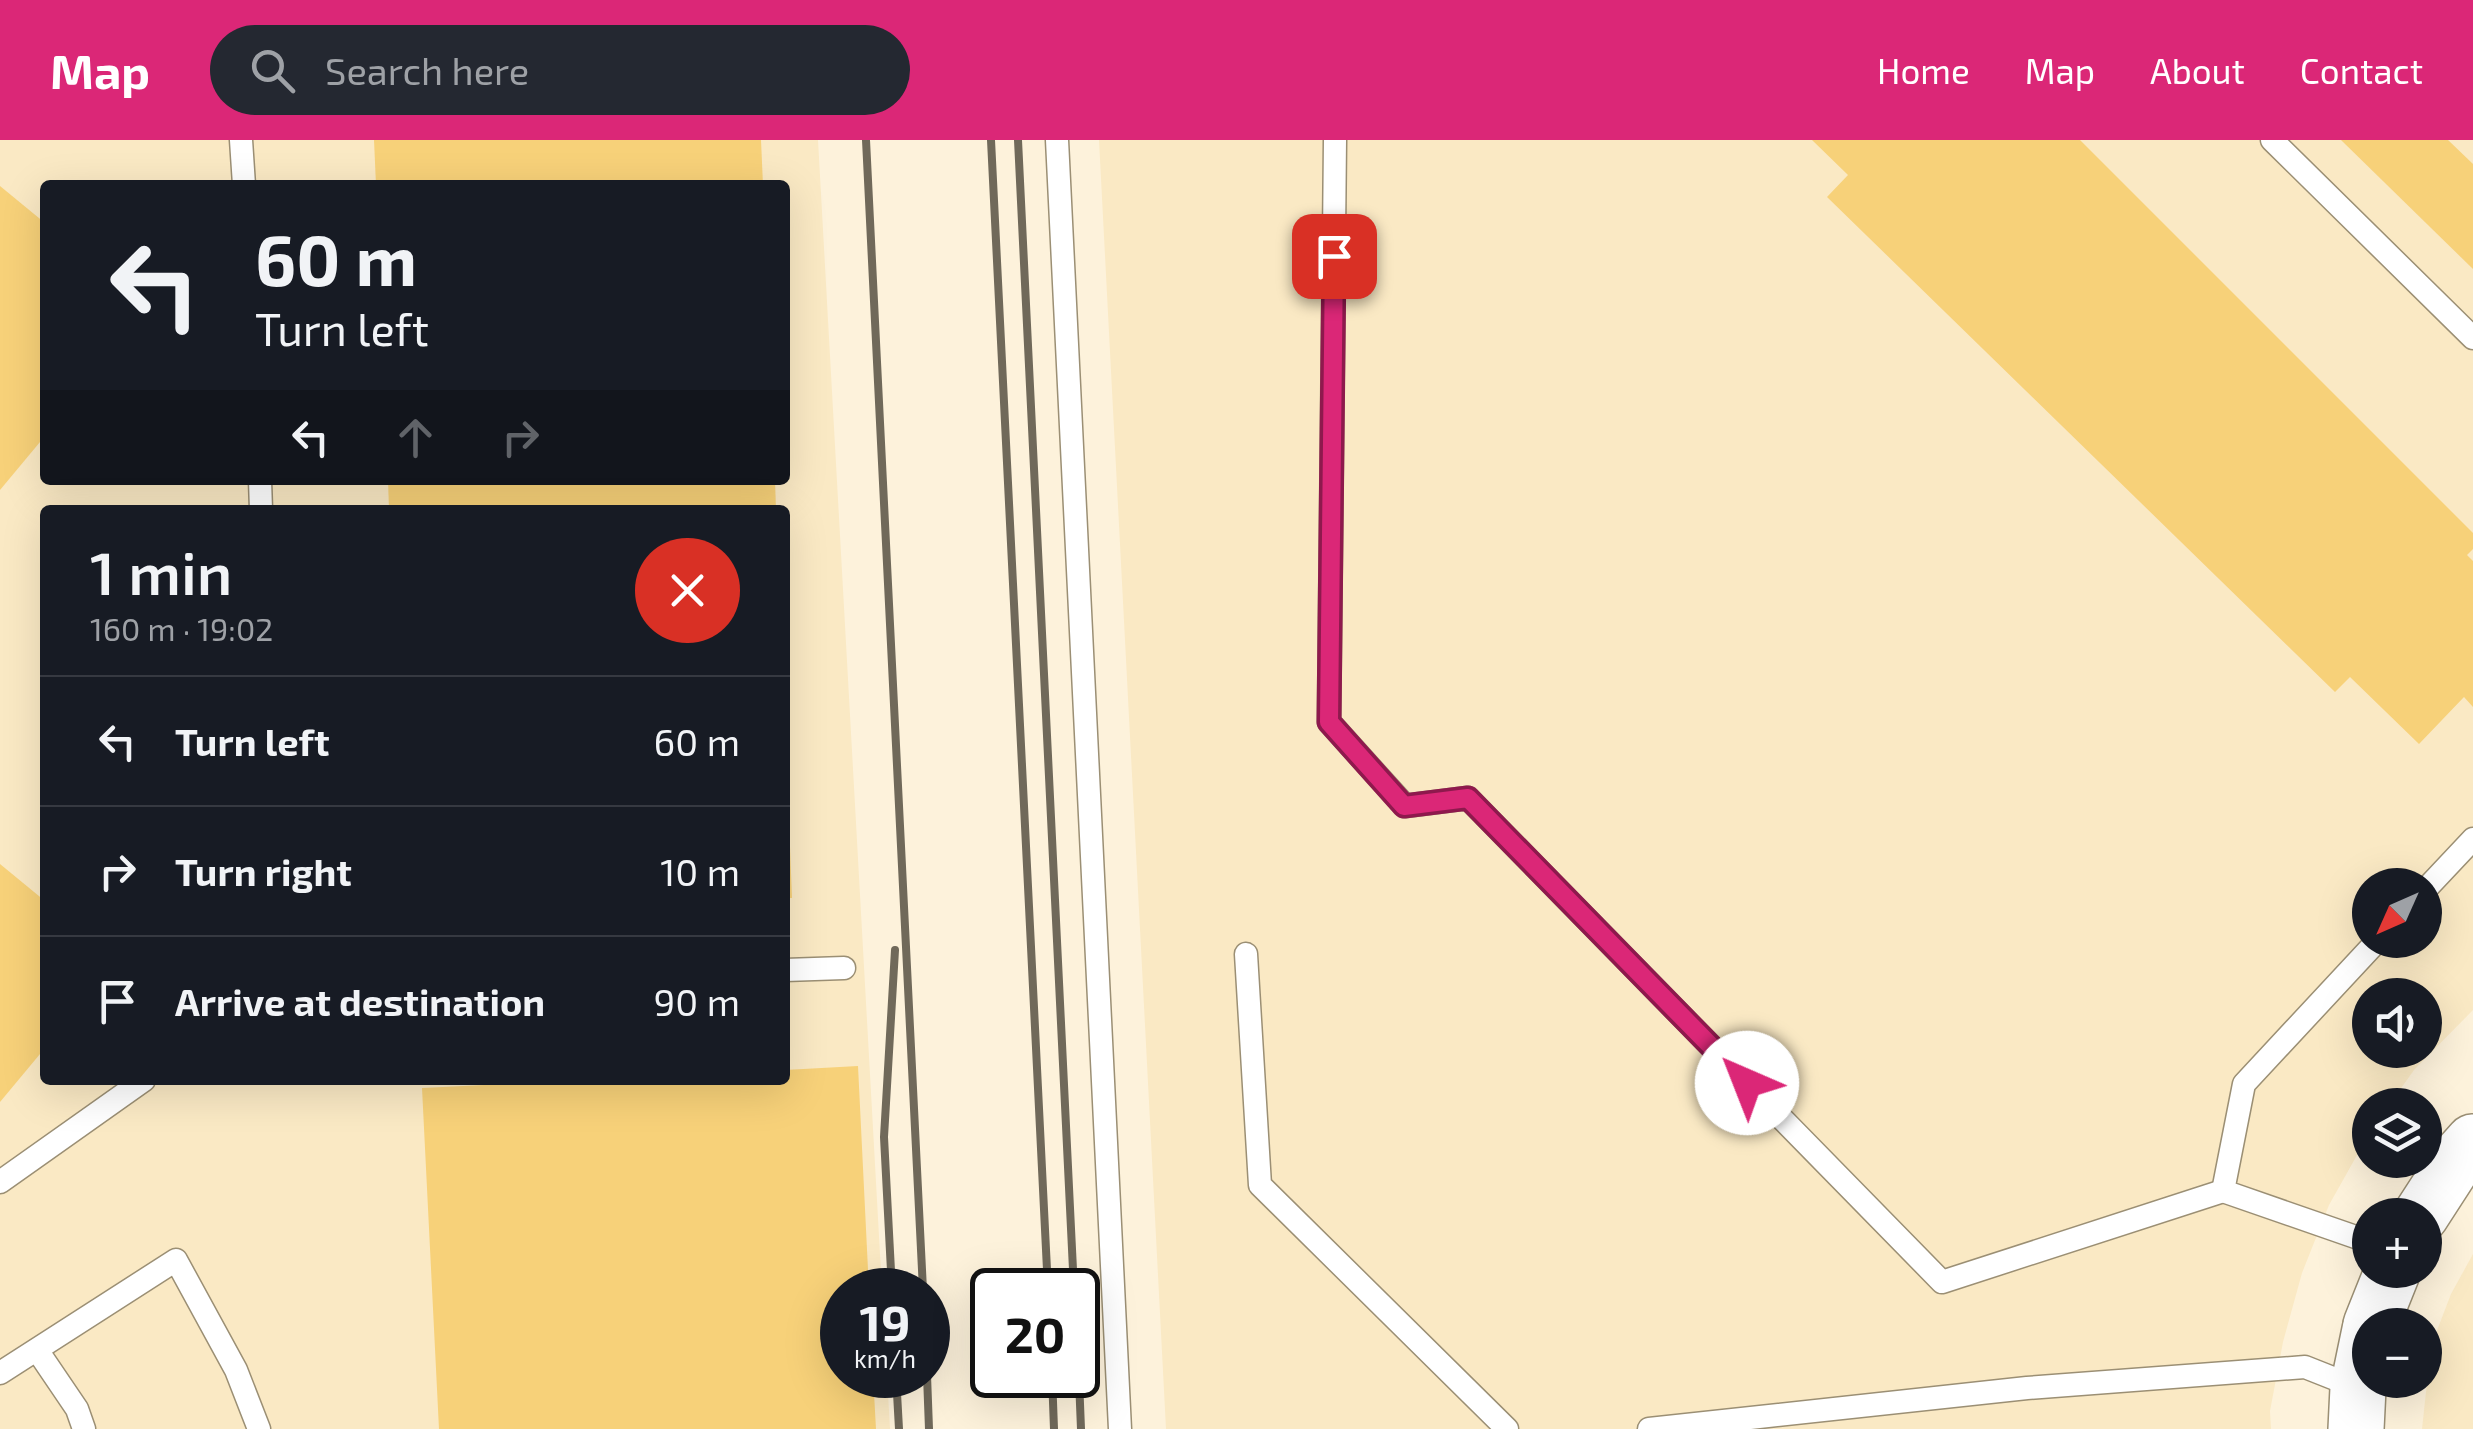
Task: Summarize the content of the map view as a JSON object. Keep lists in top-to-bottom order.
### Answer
{
  "north": "bottom left",
  "page": {
    "header": "Map",
    "search": "Search here",
    "nav": [
      "Home",
      "Map",
      "About",
      "Contact"
    ],
    "turn": ["60 m", "Turn left"],
    "heading": ["1 min", "160 m · 19:02"],
    "list": [
      {
        "name": "Turn left",
        "value": "60 m"
      },
      {
        "name": "Turn right",
        "value": "10 m"
      },
      {
        "name": "Arrive at destination",
        "value": "90 m"
      }
    ],
    "map_buttons": ["+", "−"],
    "speed": "19 km/h",
    "limit": "20"
  }
}
